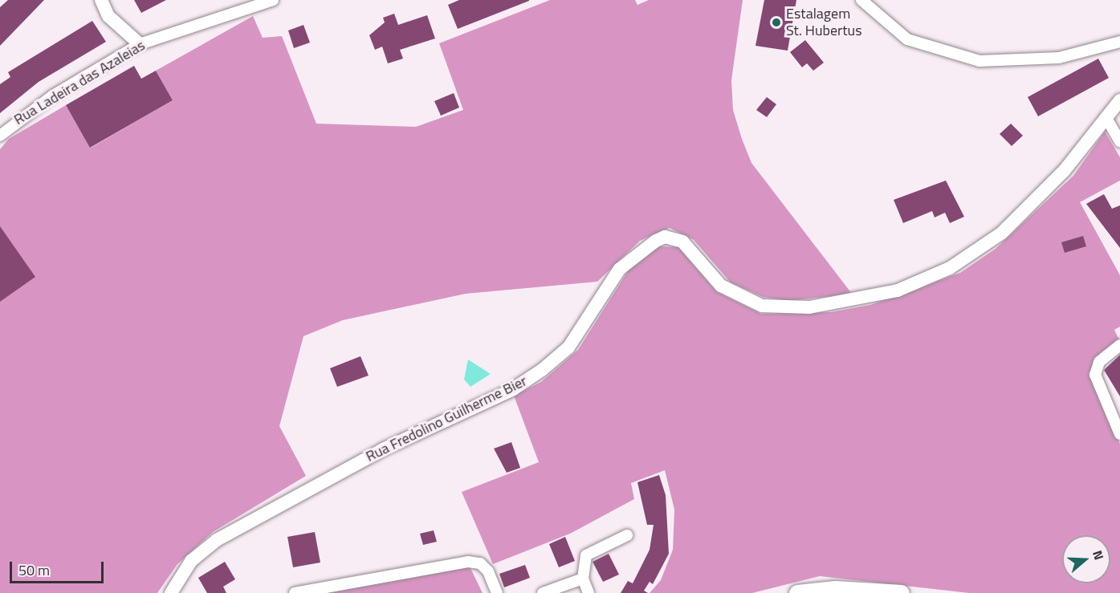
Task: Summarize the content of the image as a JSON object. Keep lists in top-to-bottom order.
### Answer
{
  "streets": {
    "street": ["Rua Ladeira das Azaleias", "Rua Fredolino Guilherme Bier"]
  },
  "places": ["Estalagem St. Hubertus"],
  "scale_bar": "50 m",
  "north": "right"
}
